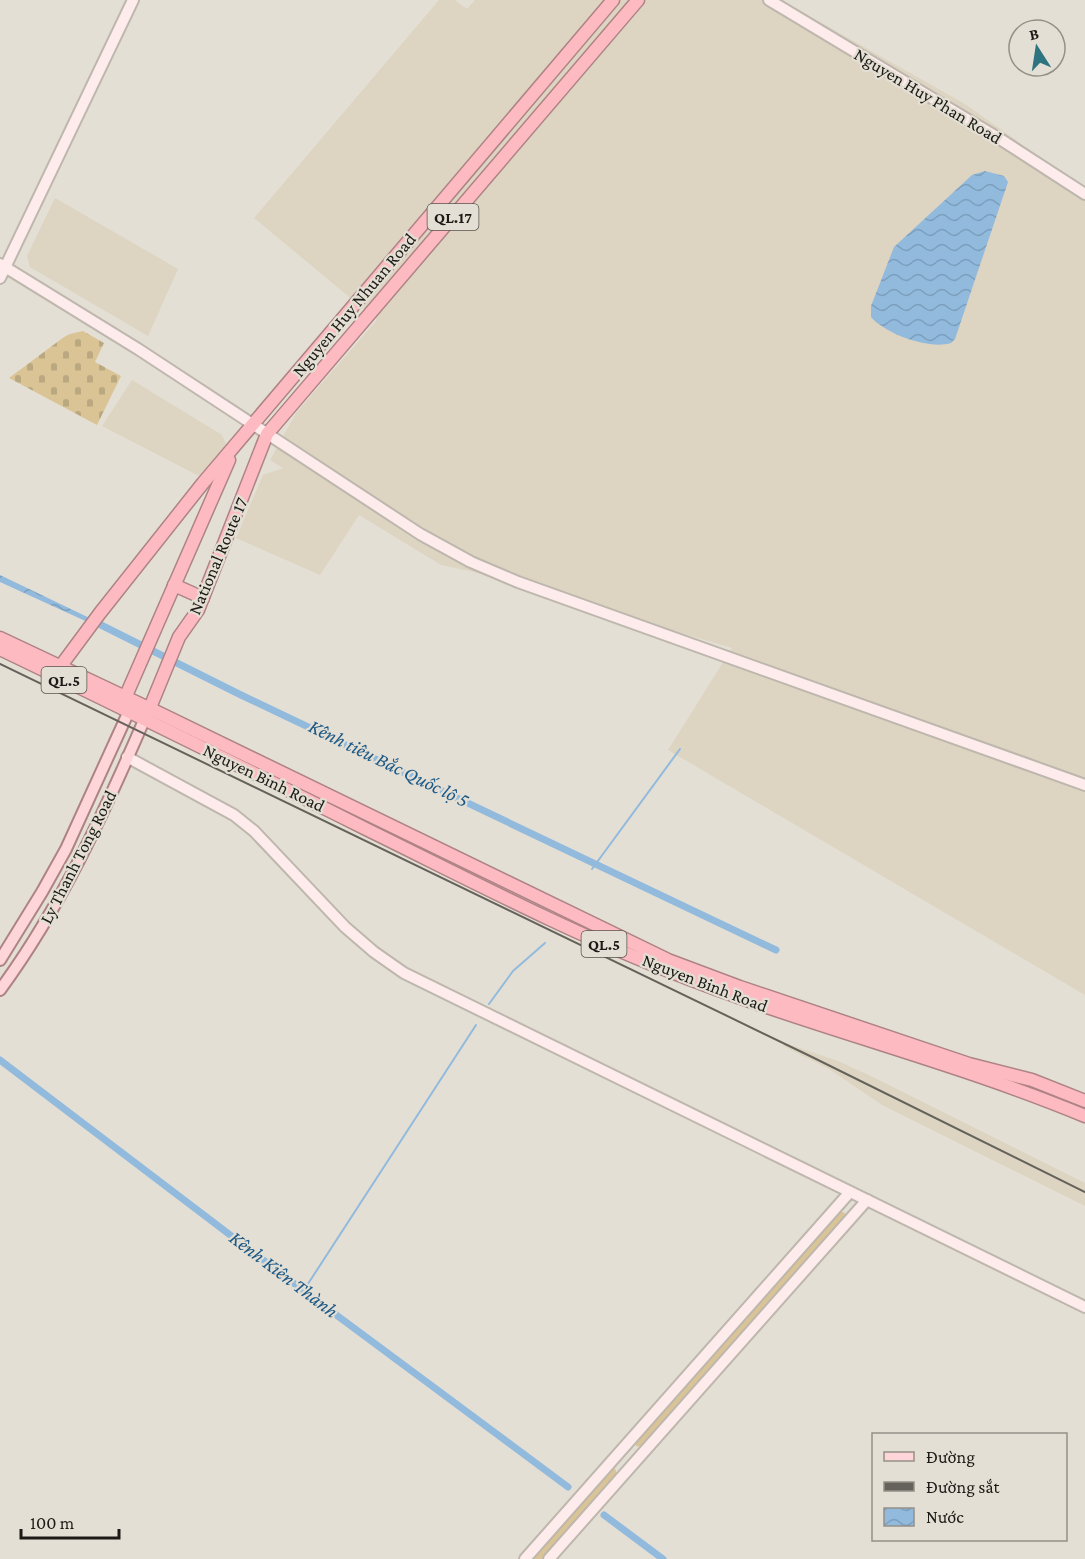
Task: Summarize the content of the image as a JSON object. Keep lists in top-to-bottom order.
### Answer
{
  "streets": {
    "highway": [
      "QL.17",
      "Nguyen Huy Nhuan Road",
      "National Route 17",
      "QL.5",
      "Nguyen Binh Road"
    ],
    "main road": ["Ly Thanh Tong Road"],
    "street": ["Nguyen Huy Phan Road"]
  },
  "crossings": [
    ["QL.17", "Nguyen Huy Nhuan Road"],
    ["QL.17", "National Route 17"],
    ["QL.17", "QL.5"],
    ["Nguyen Huy Nhuan Road", "National Route 17"],
    ["National Route 17", "QL.5"],
    ["National Route 17", "Nguyen Binh Road"],
    ["National Route 17", "Ly Thanh Tong Road"],
    ["QL.5", "Nguyen Binh Road"],
    ["QL.5", "Ly Thanh Tong Road"],
    ["Nguyen Binh Road", "Ly Thanh Tong Road"]
  ],
  "water": ["Kênh tiêu Bắc Quốc lộ 5", "Kênh Kiên Thành"],
  "legend": ["Đường", "Đường sắt", "Nước"],
  "scale_bar": "100 m",
  "north": "top"
}
